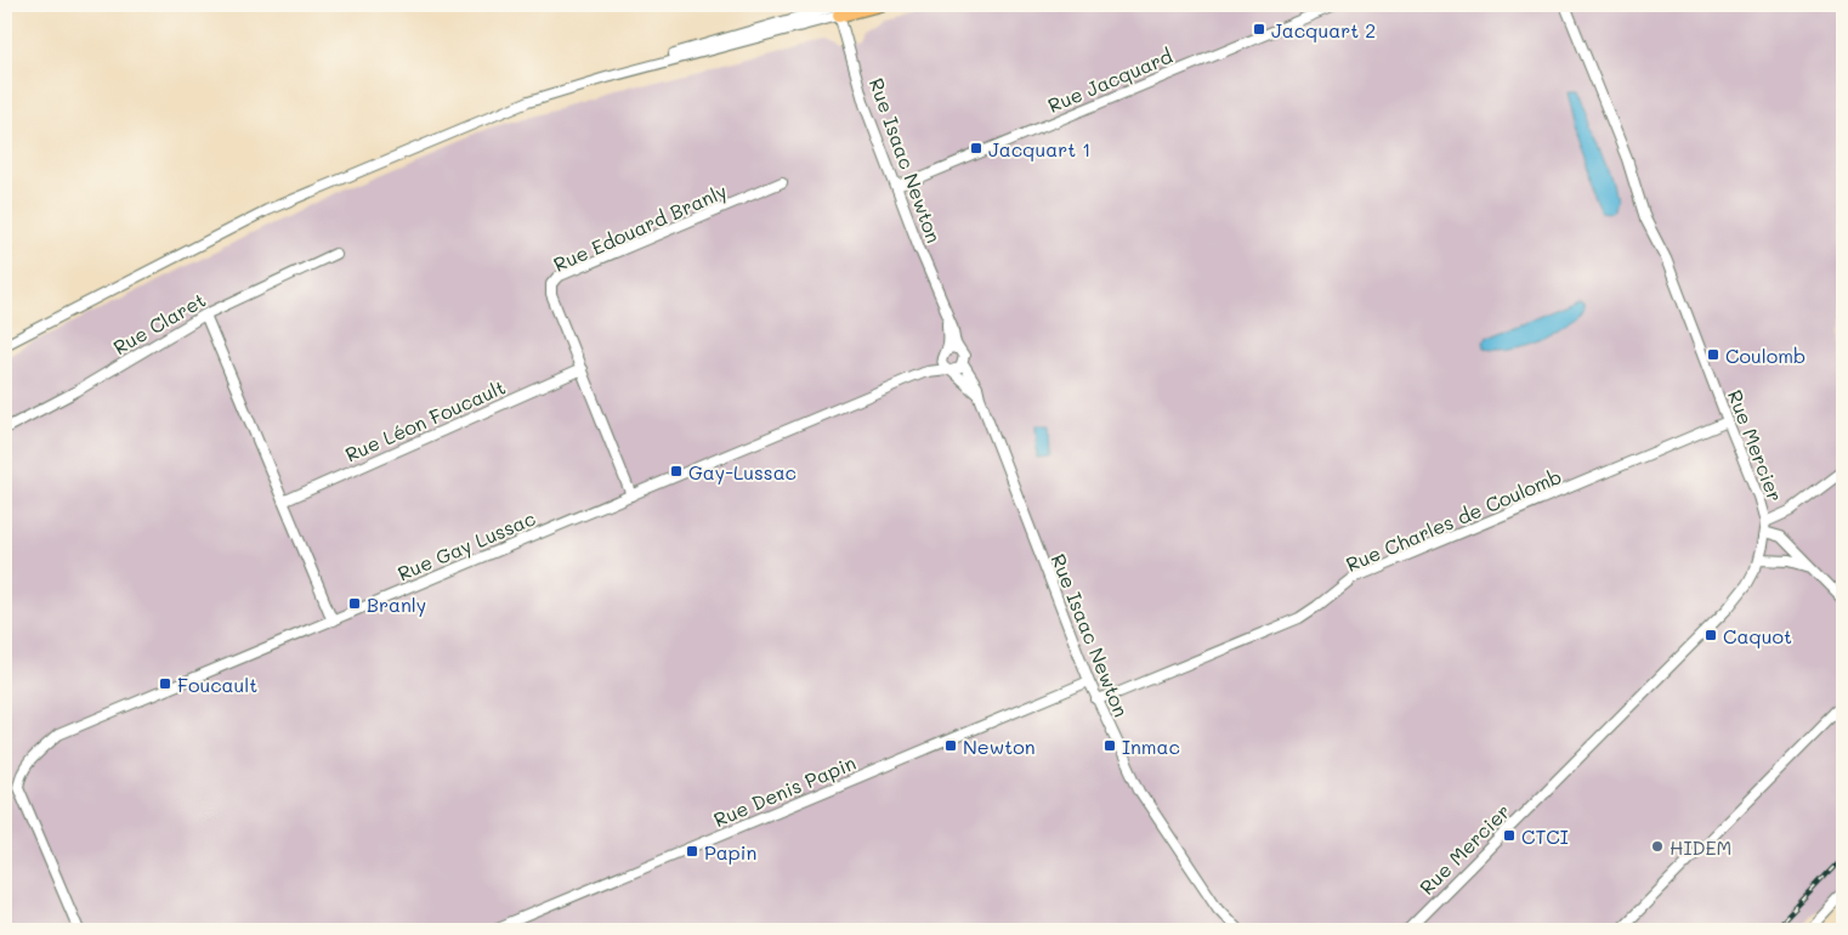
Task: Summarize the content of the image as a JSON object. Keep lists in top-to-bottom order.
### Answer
{
  "streets": {
    "street": [
      "Rue Jacquard",
      "Rue Isaac Newton",
      "Rue Edouard Branly",
      "Rue Claret",
      "Rue Léon Foucault",
      "Rue Mercier",
      "Rue Charles de Coulomb",
      "Rue Gay Lussac",
      "Rue Denis Papin"
    ]
  },
  "crossings": [
    ["Rue Jacquard", "Rue Isaac Newton"],
    ["Rue Isaac Newton", "Rue Charles de Coulomb"],
    ["Rue Isaac Newton", "Rue Gay Lussac"],
    ["Rue Isaac Newton", "Rue Denis Papin"],
    ["Rue Edouard Branly", "Rue Léon Foucault"],
    ["Rue Edouard Branly", "Rue Gay Lussac"],
    ["Rue Mercier", "Rue Charles de Coulomb"]
  ],
  "places": {
    "transit": [
      "Jacquart 2",
      "Jacquart 1",
      "Coulomb",
      "Gay-Lussac",
      "Branly",
      "Caquot",
      "Foucault",
      "Newton",
      "Inmac",
      "CTCI",
      "Papin"
    ],
    "other": ["HIDEM"]
  }
}
